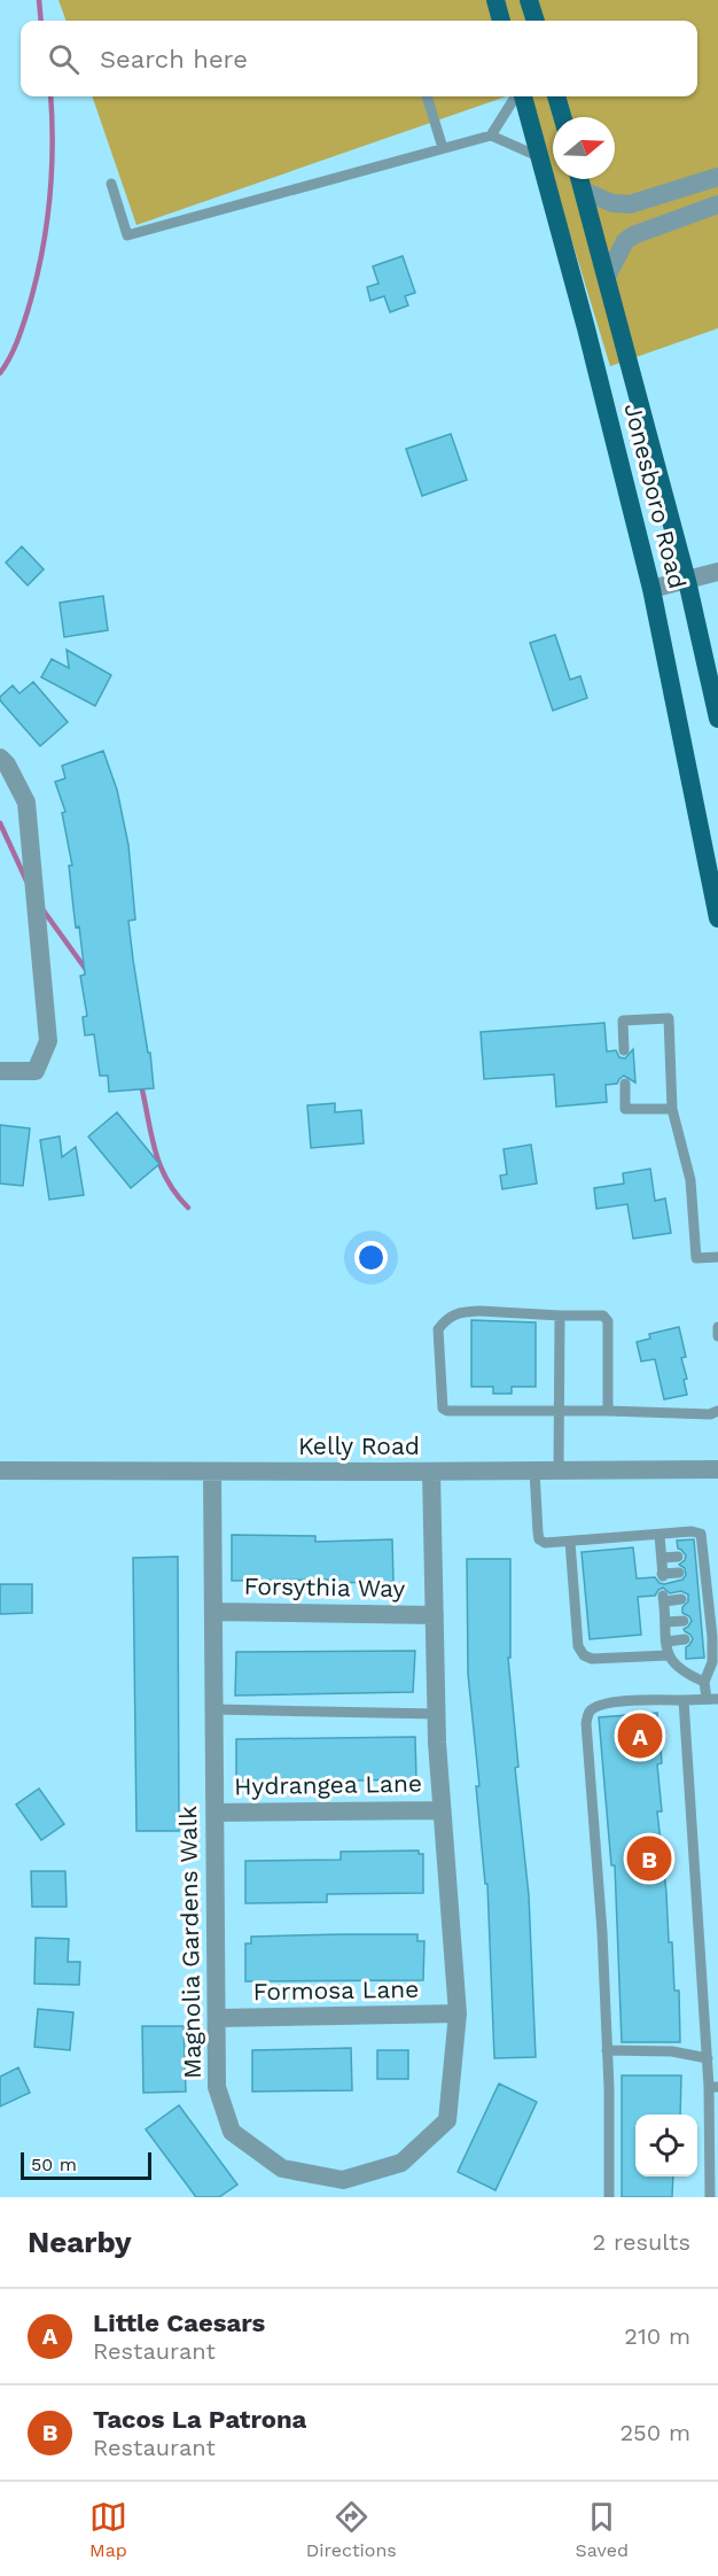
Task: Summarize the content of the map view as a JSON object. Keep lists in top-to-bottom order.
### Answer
{
  "streets": {
    "main road": ["Jonesboro Road"],
    "street": [
      "Kelly Road",
      "Forsythia Way",
      "Hydrangea Lane",
      "Magnolia Gardens Walk",
      "Formosa Lane"
    ]
  },
  "crossings": [
    ["Kelly Road", "Magnolia Gardens Walk"],
    ["Forsythia Way", "Magnolia Gardens Walk"],
    ["Hydrangea Lane", "Magnolia Gardens Walk"],
    ["Magnolia Gardens Walk", "Formosa Lane"]
  ],
  "scale_bar": "50 m",
  "north": "right",
  "page": {
    "search": "Search here",
    "pins": ["A", "B"],
    "scale": "50 m",
    "heading": ["Nearby", "2 results"],
    "list": [
      {
        "mark": "A",
        "name": "Little Caesars",
        "note": "Restaurant",
        "value": "210 m"
      },
      {
        "mark": "B",
        "name": "Tacos La Patrona",
        "note": "Restaurant",
        "value": "250 m"
      }
    ],
    "nav": ["Map", "Directions", "Saved"]
  }
}
